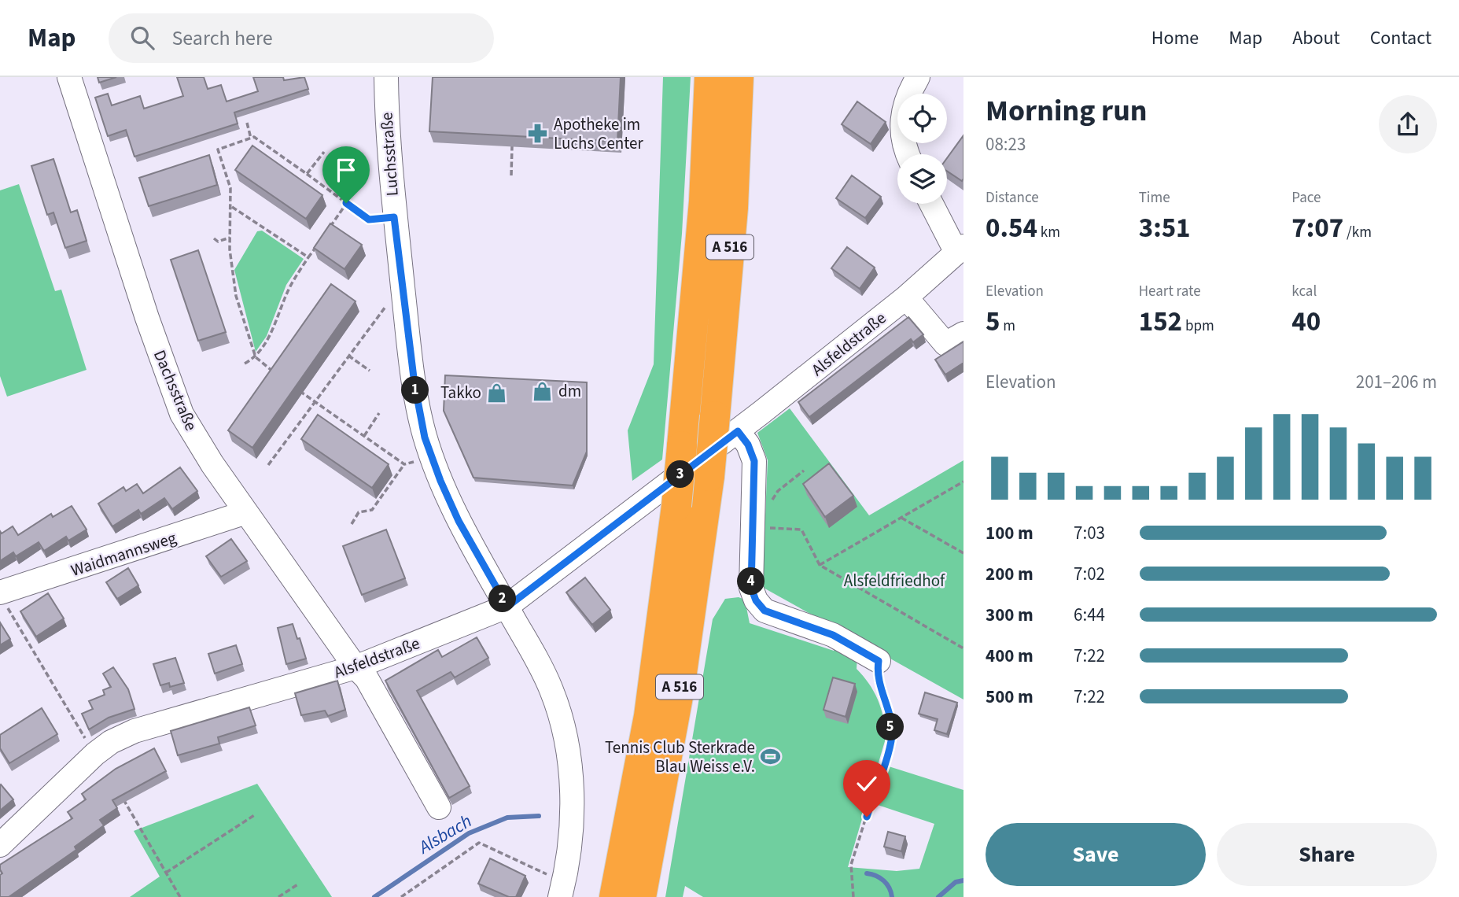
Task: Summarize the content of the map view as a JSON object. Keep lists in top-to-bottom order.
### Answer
{
  "streets": {
    "highway": ["A 516"],
    "street": [
      "Luchsstraße",
      "Alsfeldstraße",
      "Dachsstraße",
      "Waidmannsweg"
    ]
  },
  "crossings": [
    ["Luchsstraße", "Alsfeldstraße"],
    ["A 516", "Alsfeldstraße"],
    ["Alsfeldstraße", "Dachsstraße"],
    ["Dachsstraße", "Waidmannsweg"]
  ],
  "water": ["Alsbach"],
  "parks": ["Alsfeldfriedhof"],
  "places": {
    "pharmacy": ["Apotheke im Luchs Center"],
    "shop": ["dm", "Takko"],
    "sports": ["Tennis Club Sterkrade Blau Weiss e.V."]
  },
  "page": {
    "header": "Map",
    "search": "Search here",
    "nav": [
      "Home",
      "Map",
      "About",
      "Contact"
    ],
    "heading": ["Morning run", "08:23"],
    "stats": [
      ["Distance", "0.54 km"],
      ["Time", "3:51"],
      ["Pace", "7:07 /km"],
      ["Elevation", "5 m"],
      ["Heart rate", "152 bpm"],
      ["kcal", "40"]
    ],
    "chart": ["Elevation", "201–206 m"],
    "pins": [
      "1",
      "3",
      "4",
      "2",
      "5"
    ],
    "list": [
      {
        "name": "100 m",
        "note": "7:03"
      },
      {
        "name": "200 m",
        "note": "7:02"
      },
      {
        "name": "300 m",
        "note": "6:44"
      },
      {
        "name": "400 m",
        "note": "7:22"
      },
      {
        "name": "500 m",
        "note": "7:22"
      }
    ],
    "buttons": ["Save", "Share"]
  }
}
